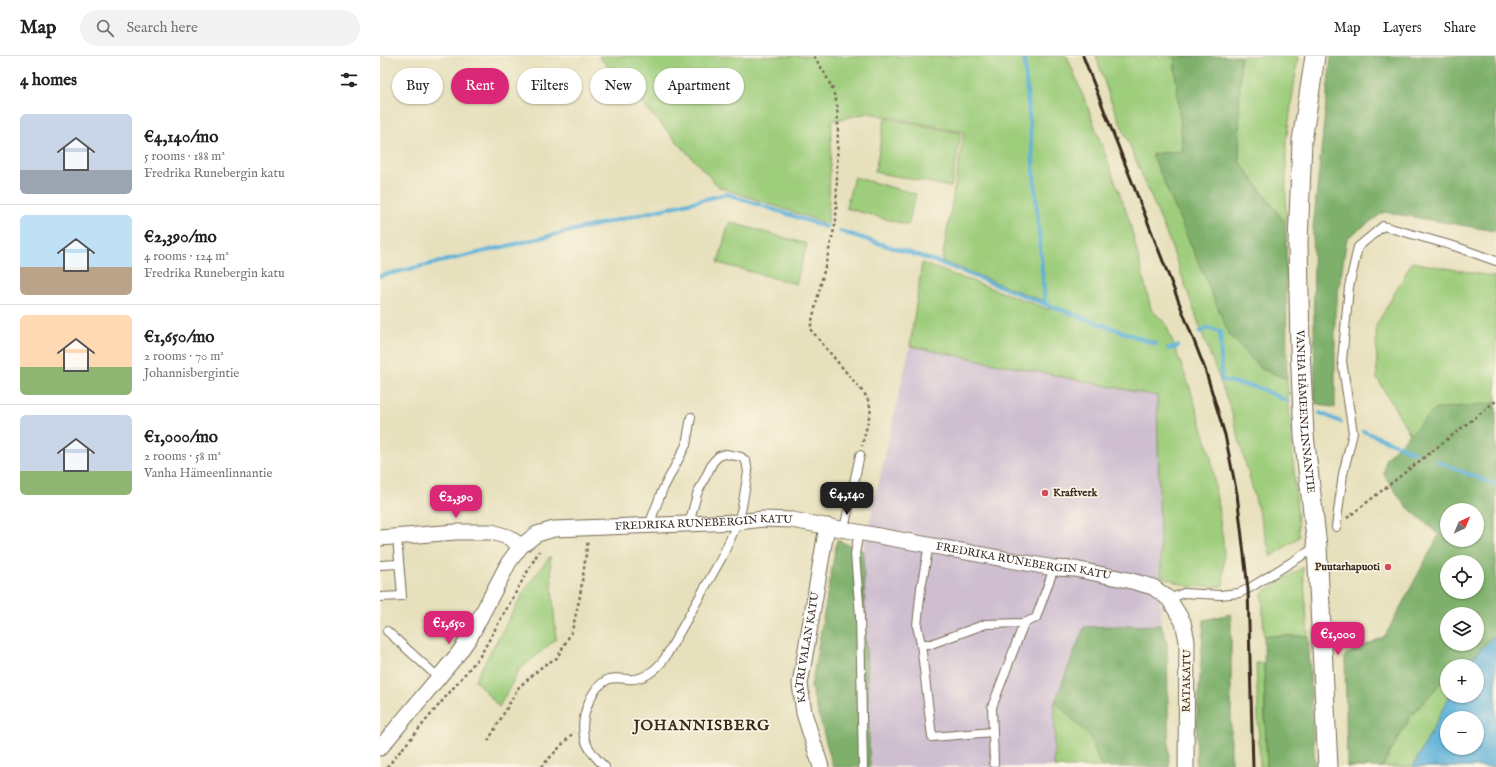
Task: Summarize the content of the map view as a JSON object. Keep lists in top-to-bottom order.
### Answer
{
  "streets": {
    "street": [
      "VANHA HÄMEENLINNANTIE",
      "FREDRIKA RUNEBERGIN KATU",
      "KATRI VALAN KATU",
      "RATAKATU"
    ]
  },
  "crossings": [
    ["FREDRIKA RUNEBERGIN KATU", "KATRI VALAN KATU"],
    ["FREDRIKA RUNEBERGIN KATU", "RATAKATU"]
  ],
  "districts": ["JOHANNISBERG"],
  "places": ["Kraftverk", "Puutarhapuoti"],
  "north": "top right",
  "page": {
    "header": "Map",
    "search": "Search here",
    "nav": ["Map", "Layers", "Share"],
    "heading": "4 homes",
    "chip": [
      "Buy",
      "Rent",
      "Filters",
      "New",
      "Apartment"
    ],
    "list": [
      {
        "name": "€4,140/mo",
        "note": "5 rooms · 188 m² · Fredrika Runebergin katu"
      },
      {
        "name": "€2,390/mo",
        "note": "4 rooms · 124 m² · Fredrika Runebergin katu"
      },
      {
        "name": "€1,650/mo",
        "note": "2 rooms · 70 m² · Johannisbergintie"
      },
      {
        "name": "€1,000/mo",
        "note": "2 rooms · 58 m² · Vanha Hämeenlinnantie"
      }
    ],
    "price": [
      "€4,140",
      "€2,390",
      "€1,650",
      "€1,000"
    ],
    "map_buttons": ["+", "−"]
  }
}
